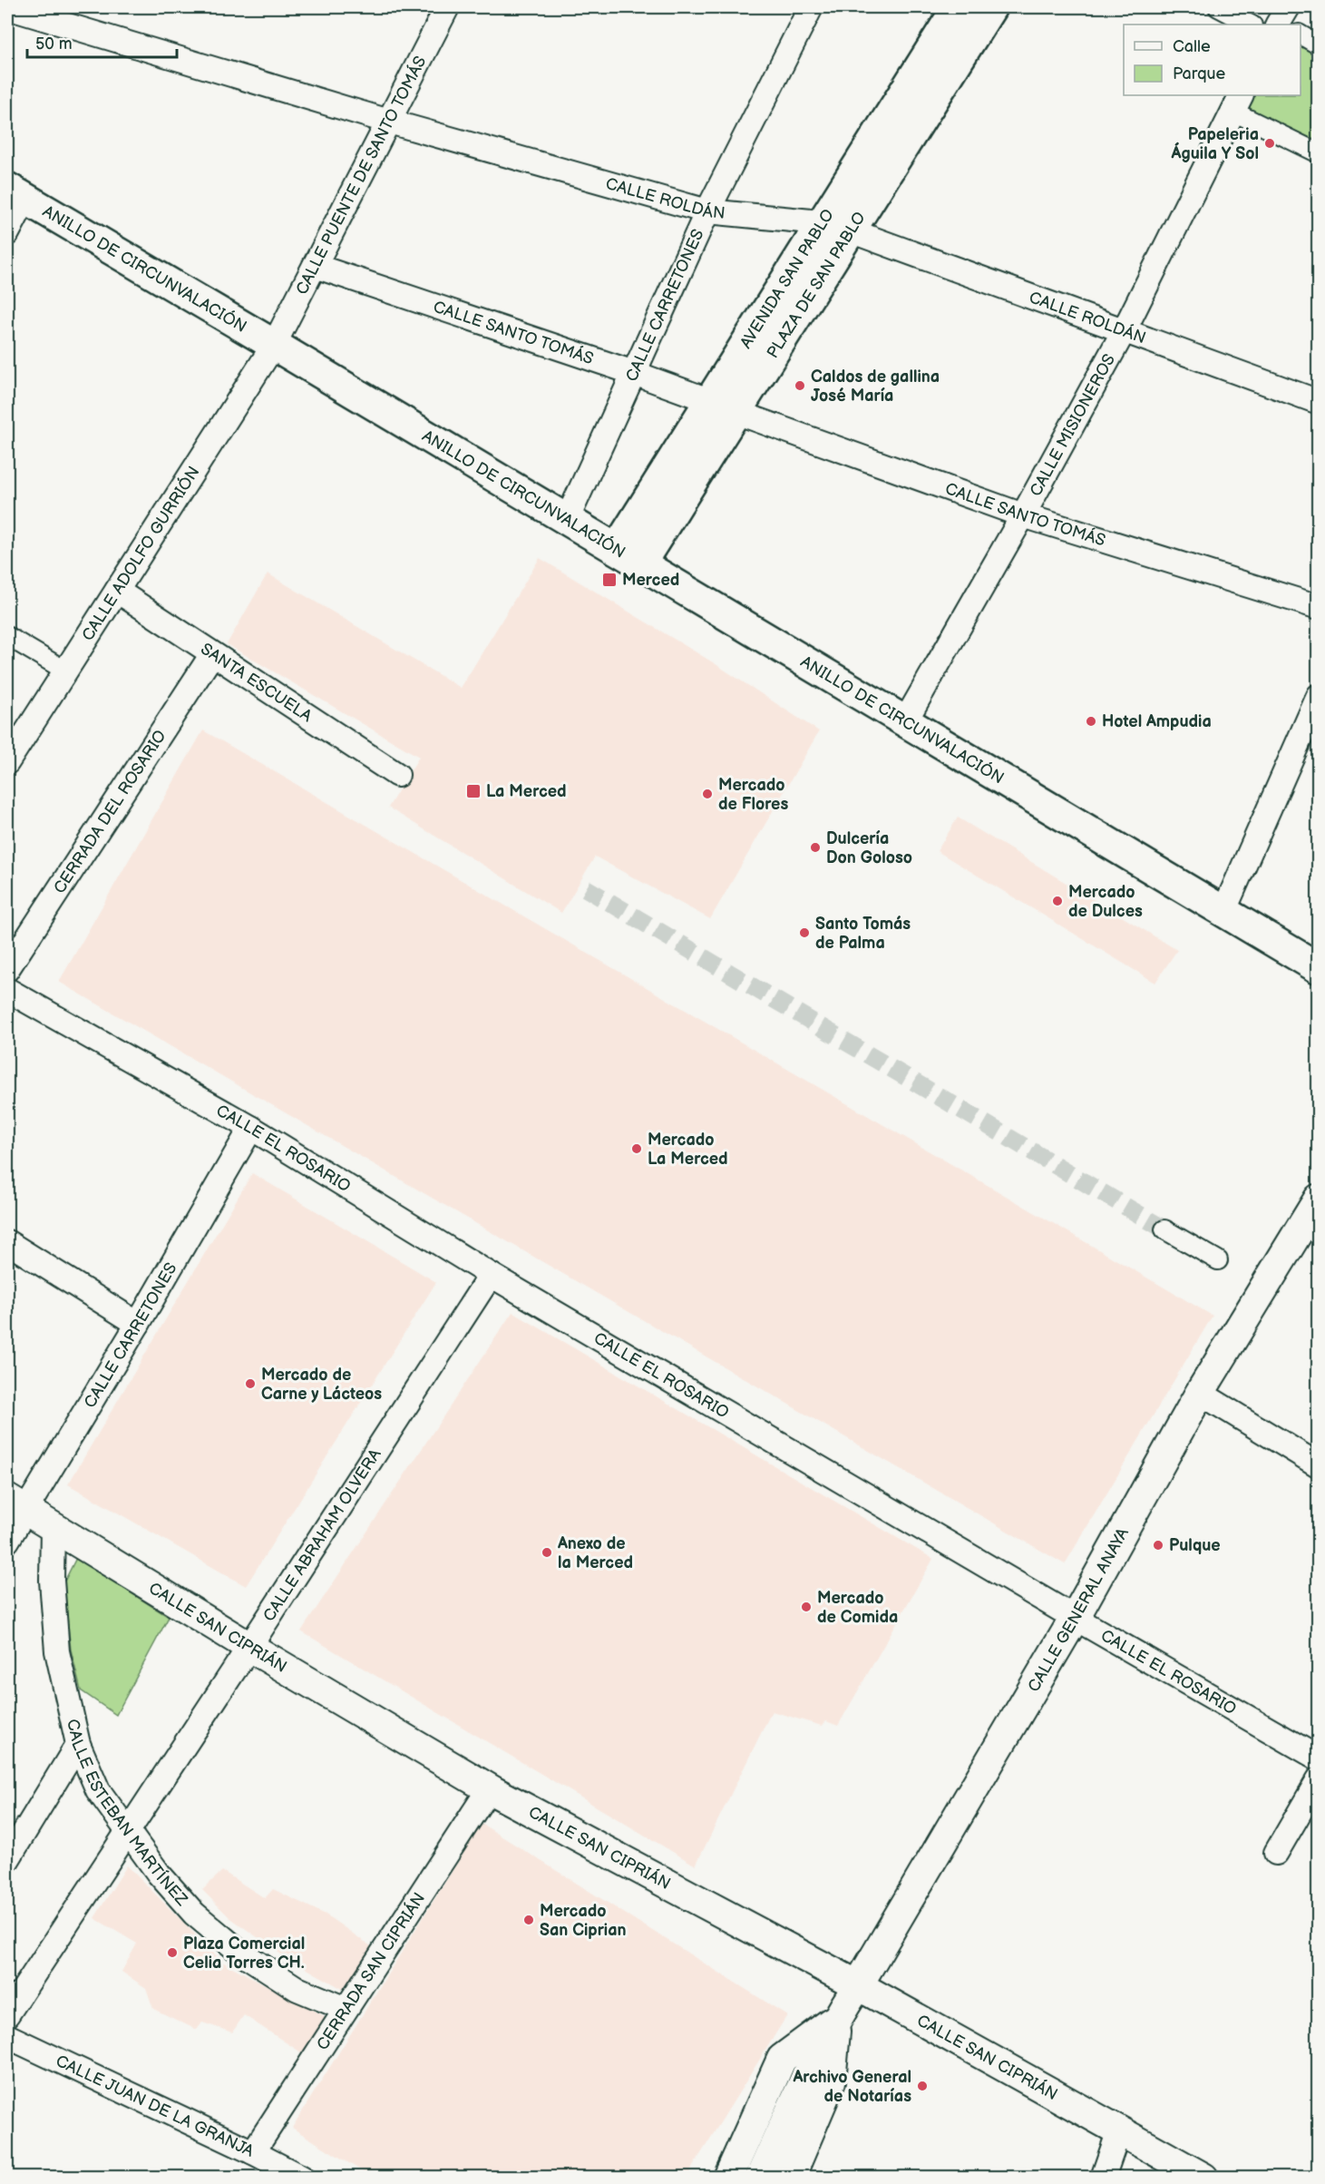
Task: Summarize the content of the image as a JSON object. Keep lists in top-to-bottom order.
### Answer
{
  "streets": {
    "main road": ["ANILLO DE CIRCUNVALACIÓN", "AVENIDA SAN PABLO", "PLAZA DE SAN PABLO"],
    "street": [
      "CALLE PUENTE DE SANTO TOMÁS",
      "CALLE ROLDÁN",
      "CALLE CARRETONES",
      "CALLE SANTO TOMÁS",
      "CALLE MISIONEROS",
      "CALLE ADOLFO GURRIÓN",
      "SANTA ESCUELA",
      "CERRADA DEL ROSARIO",
      "CALLE EL ROSARIO",
      "CALLE ABRAHAM OLVERA",
      "CALLE GENERAL ANAYA",
      "CALLE SAN CIPRIÁN",
      "CALLE ESTEBAN MARTÍNEZ",
      "CERRADA SAN CIPRIÁN",
      "CALLE JUAN DE LA GRANJA"
    ]
  },
  "crossings": [
    ["CALLE PUENTE DE SANTO TOMÁS", "CALLE ROLDÁN"],
    ["CALLE PUENTE DE SANTO TOMÁS", "ANILLO DE CIRCUNVALACIÓN"],
    ["CALLE PUENTE DE SANTO TOMÁS", "CALLE SANTO TOMÁS"],
    ["CALLE PUENTE DE SANTO TOMÁS", "CALLE ADOLFO GURRIÓN"],
    ["CALLE ROLDÁN", "AVENIDA SAN PABLO"],
    ["CALLE ROLDÁN", "PLAZA DE SAN PABLO"],
    ["CALLE ROLDÁN", "CALLE CARRETONES"],
    ["CALLE ROLDÁN", "CALLE MISIONEROS"],
    ["ANILLO DE CIRCUNVALACIÓN", "PLAZA DE SAN PABLO"],
    ["ANILLO DE CIRCUNVALACIÓN", "CALLE CARRETONES"],
    ["ANILLO DE CIRCUNVALACIÓN", "CALLE MISIONEROS"],
    ["ANILLO DE CIRCUNVALACIÓN", "CALLE ADOLFO GURRIÓN"],
    ["AVENIDA SAN PABLO", "PLAZA DE SAN PABLO"],
    ["AVENIDA SAN PABLO", "CALLE SANTO TOMÁS"],
    ["PLAZA DE SAN PABLO", "CALLE SANTO TOMÁS"],
    ["CALLE CARRETONES", "CALLE SANTO TOMÁS"],
    ["CALLE CARRETONES", "CALLE EL ROSARIO"],
    ["CALLE CARRETONES", "CALLE SAN CIPRIÁN"],
    ["CALLE SANTO TOMÁS", "CALLE MISIONEROS"],
    ["CALLE ADOLFO GURRIÓN", "SANTA ESCUELA"],
    ["SANTA ESCUELA", "CERRADA DEL ROSARIO"],
    ["CALLE EL ROSARIO", "CALLE ABRAHAM OLVERA"],
    ["CALLE EL ROSARIO", "CALLE GENERAL ANAYA"],
    ["CALLE ABRAHAM OLVERA", "CALLE SAN CIPRIÁN"],
    ["CALLE ABRAHAM OLVERA", "CALLE ESTEBAN MARTÍNEZ"],
    ["CALLE GENERAL ANAYA", "CALLE SAN CIPRIÁN"],
    ["CALLE SAN CIPRIÁN", "CALLE ESTEBAN MARTÍNEZ"],
    ["CALLE SAN CIPRIÁN", "CERRADA SAN CIPRIÁN"],
    ["CALLE ESTEBAN MARTÍNEZ", "CERRADA SAN CIPRIÁN"],
    ["CERRADA SAN CIPRIÁN", "CALLE JUAN DE LA GRANJA"]
  ],
  "places": {
    "other": [
      "Papeleria Águila Y Sol",
      "Caldos de gallina José María",
      "Hotel Ampudia",
      "Mercado de Flores",
      "Dulcería Don Goloso",
      "Mercado de Dulces",
      "Santo Tomás de Palma",
      "Mercado La Merced",
      "Mercado de Carne y Lácteos",
      "Pulque",
      "Anexo de la Merced",
      "Mercado de Comida",
      "Mercado San Ciprian",
      "Plaza Comercial Celia Torres CH.",
      "Archivo General de Notarías"
    ],
    "transit": ["Merced", "La Merced"]
  },
  "legend": ["Calle", "Parque"],
  "scale_bar": "50 m"
}
